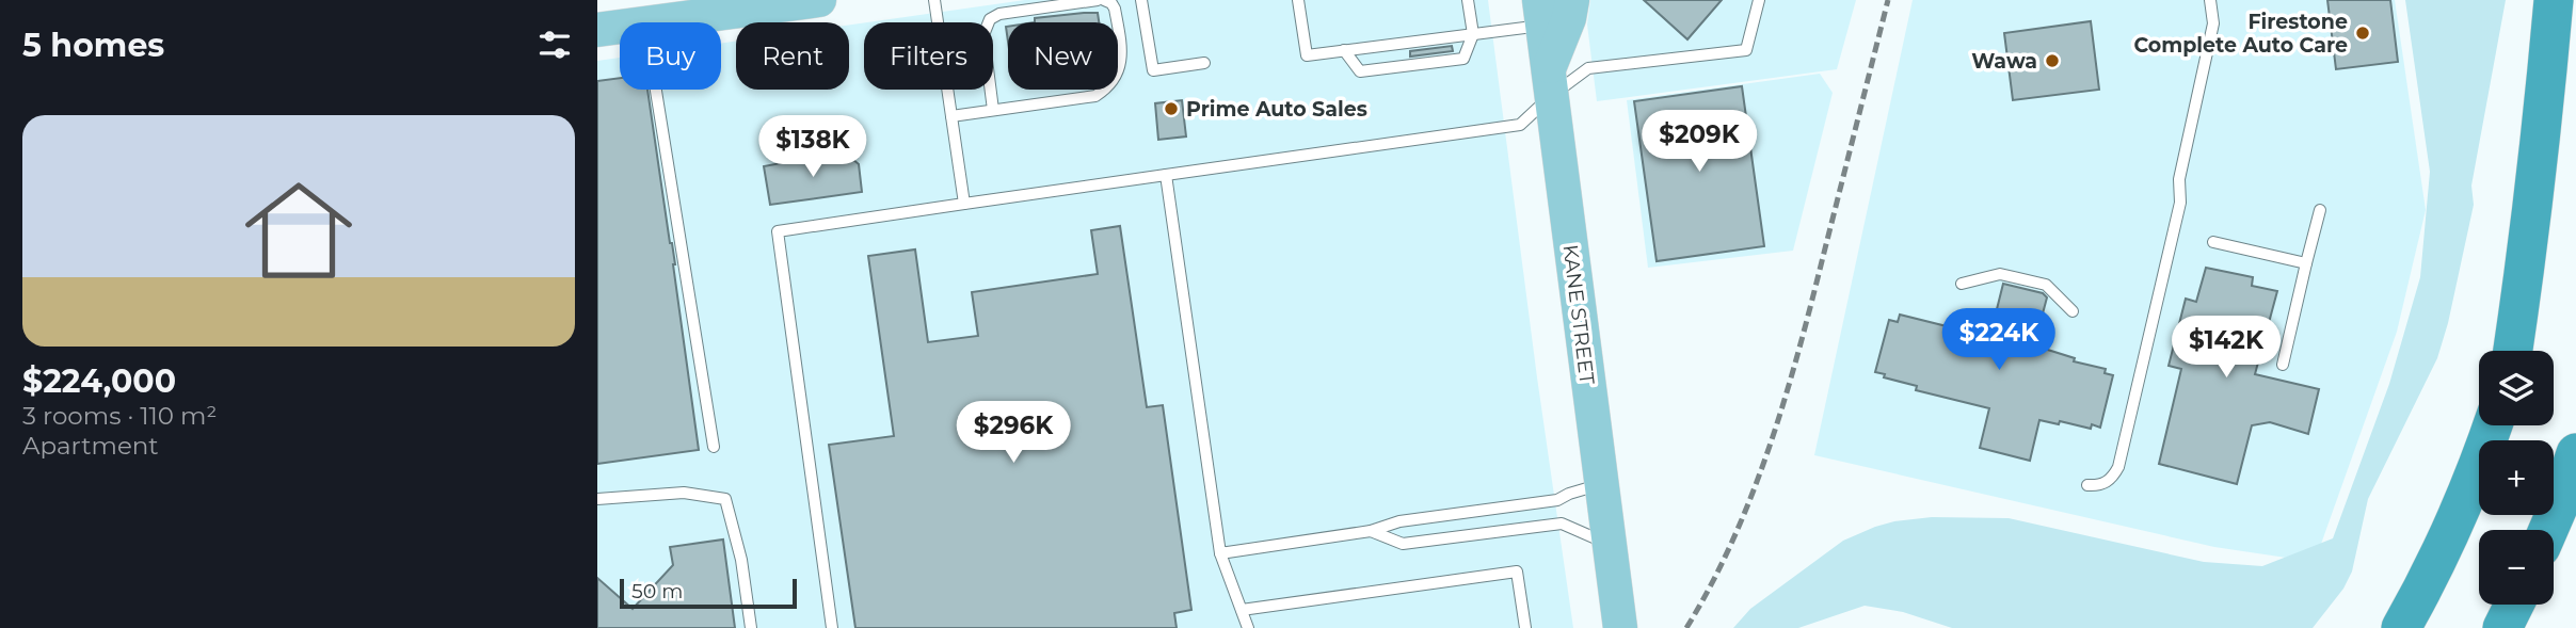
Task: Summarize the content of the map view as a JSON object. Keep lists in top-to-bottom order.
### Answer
{
  "streets": {
    "main road": ["KANE STREET"]
  },
  "places": ["Firestone Complete Auto Care", "Wawa", "Prime Auto Sales"],
  "scale_bar": "50 m",
  "page": {
    "heading": "5 homes",
    "chip": [
      "Buy",
      "Rent",
      "Filters",
      "New"
    ],
    "list": [
      {
        "name": "$224,000",
        "note": "3 rooms · 110 m² · Apartment"
      }
    ],
    "price": [
      "$209K",
      "$138K",
      "$224K",
      "$142K",
      "$296K"
    ],
    "map_buttons": ["+", "−"],
    "scale": "50 m"
  }
}
